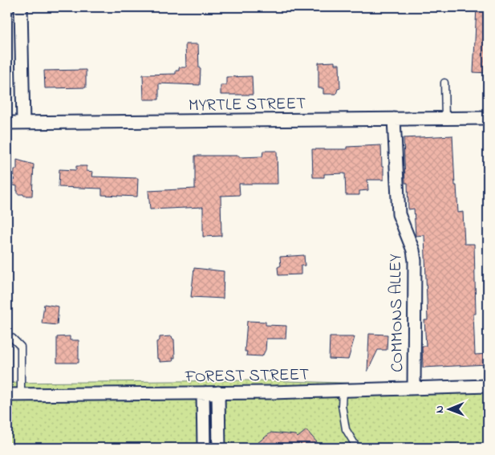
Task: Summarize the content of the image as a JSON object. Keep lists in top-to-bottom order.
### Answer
{
  "streets": {
    "street": ["MYRTLE STREET", "COMMONS ALLEY", "FOREST STREET"]
  },
  "crossings": [
    ["MYRTLE STREET", "COMMONS ALLEY"],
    ["COMMONS ALLEY", "FOREST STREET"]
  ],
  "north": "left"
}
